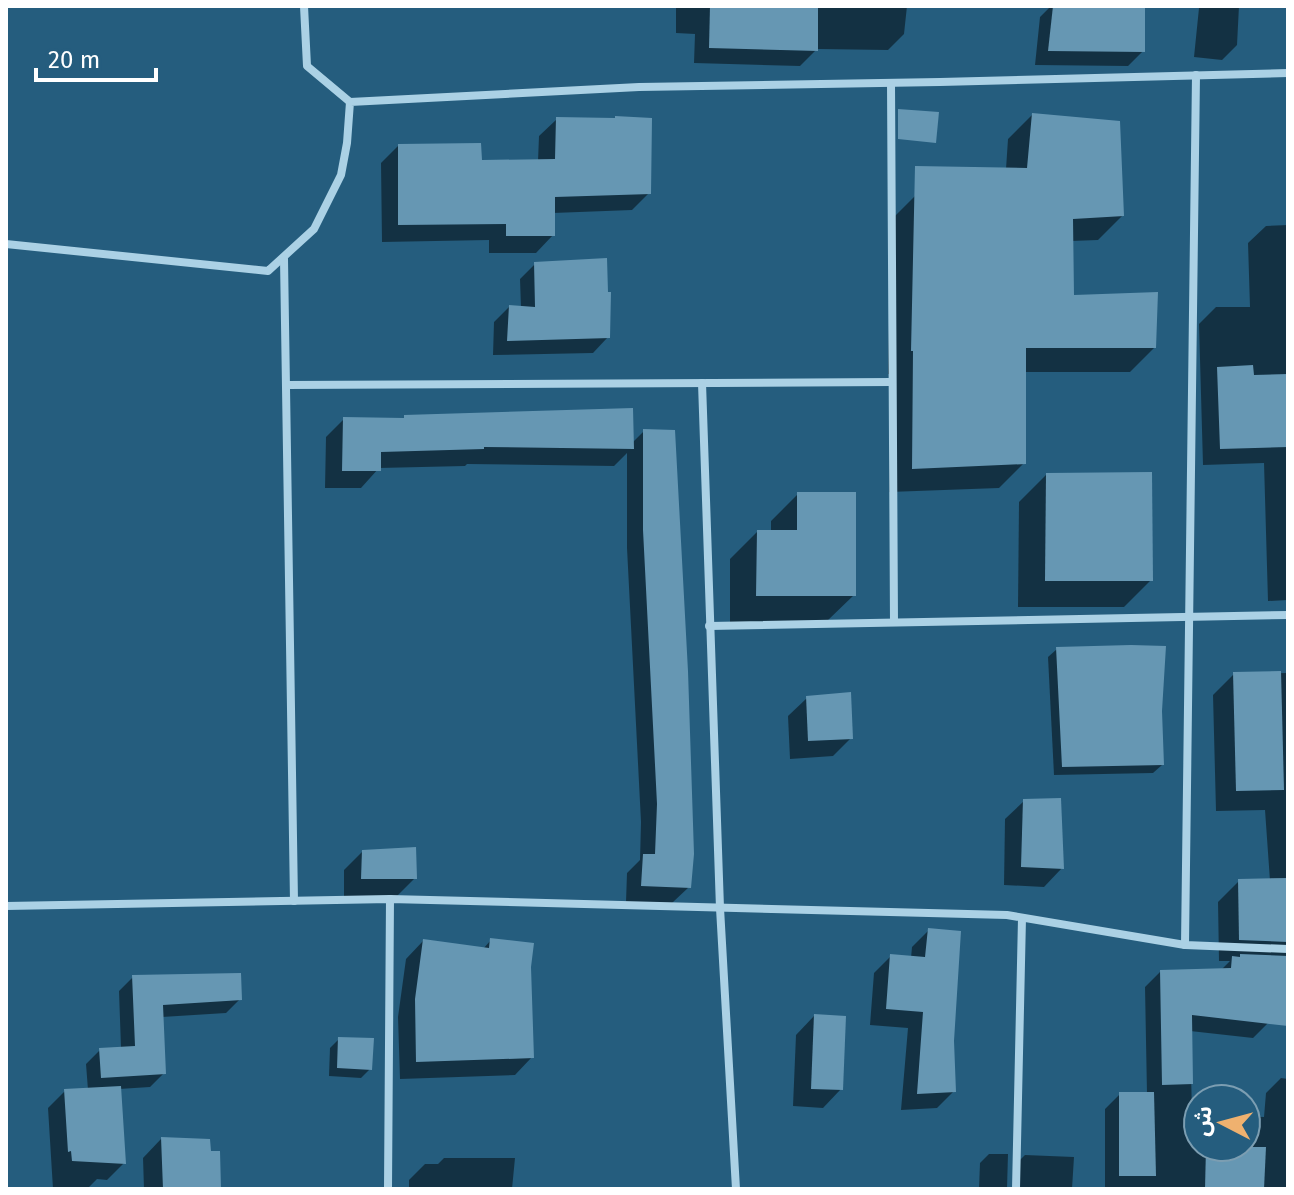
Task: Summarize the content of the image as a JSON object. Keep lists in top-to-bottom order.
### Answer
{
  "scale_bar": "20 m",
  "north": "left"
}
